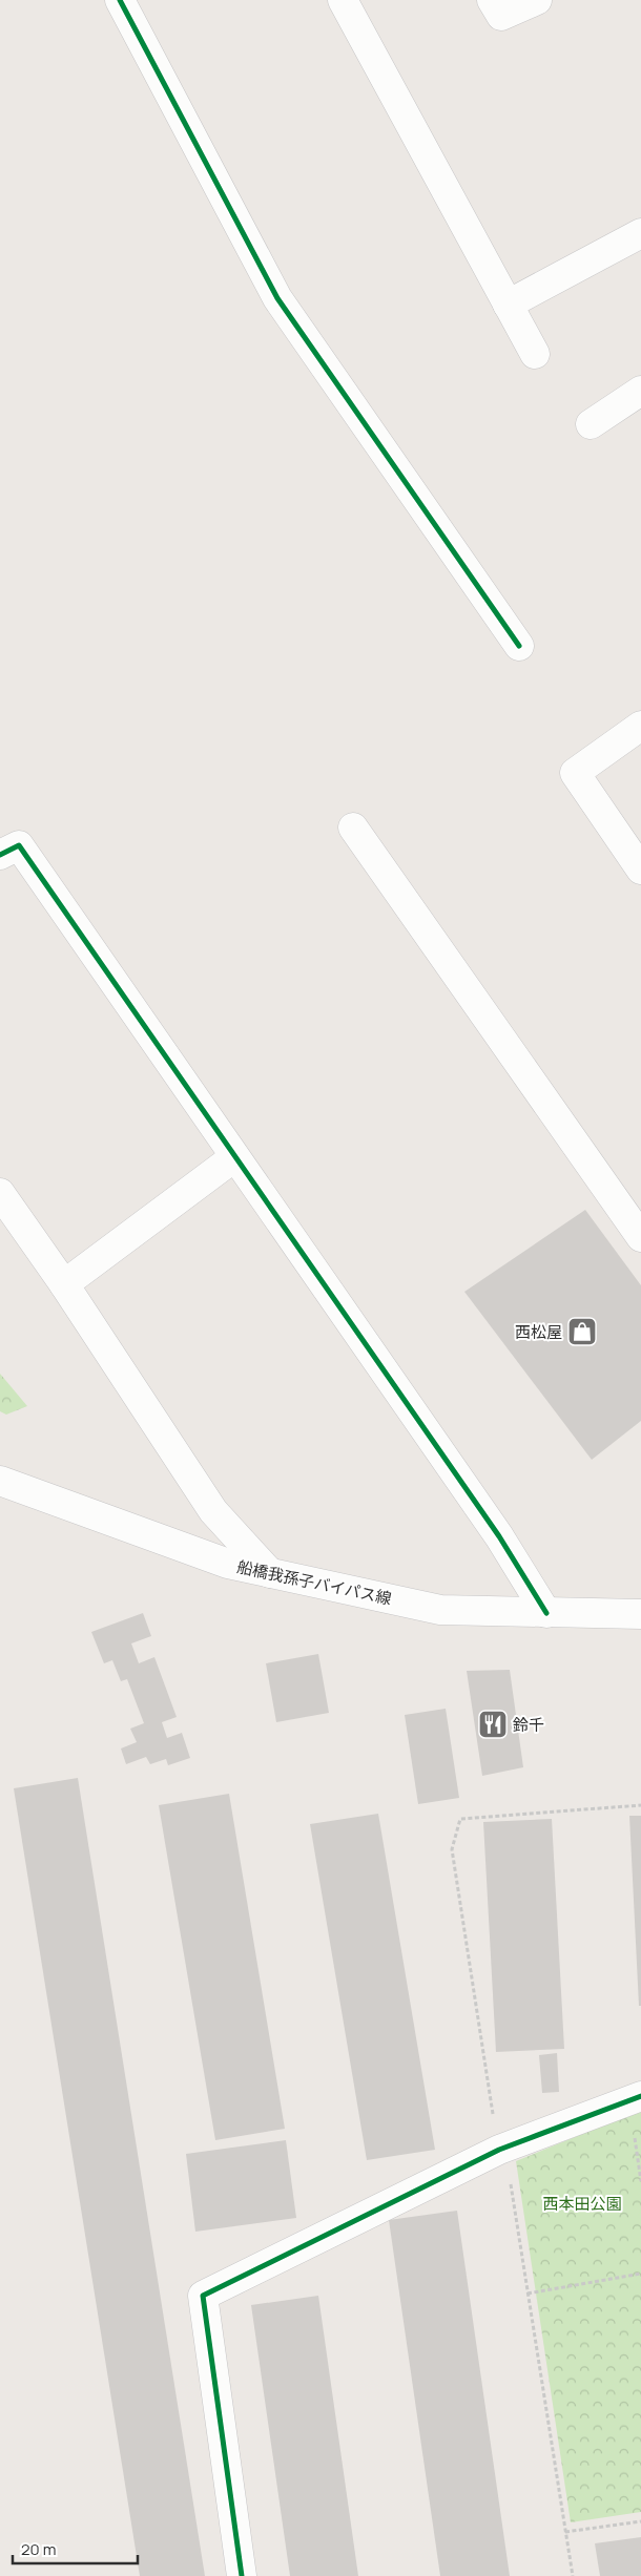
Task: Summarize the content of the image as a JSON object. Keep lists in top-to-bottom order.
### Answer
{
  "streets": {
    "street": ["船橋我孫子バイパス線"]
  },
  "parks": ["西本田公園"],
  "places": {
    "shop": ["西松屋"],
    "restaurant": ["鈴千"]
  },
  "scale_bar": "20 m"
}
